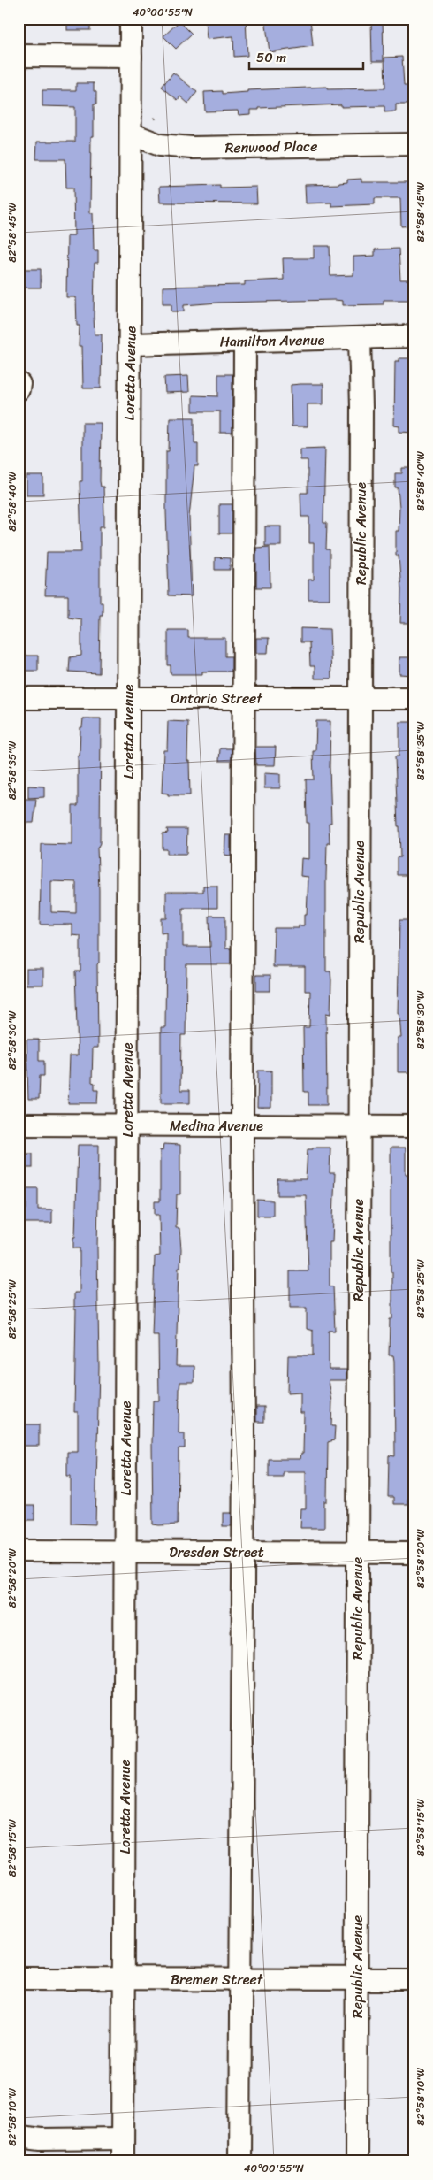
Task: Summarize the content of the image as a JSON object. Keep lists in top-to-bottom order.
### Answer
{
  "streets": {
    "street": [
      "Renwood Place",
      "Hamilton Avenue",
      "Loretta Avenue",
      "Republic Avenue",
      "Ontario Street",
      "Medina Avenue",
      "Dresden Street",
      "Bremen Street"
    ]
  },
  "crossings": [
    ["Renwood Place", "Loretta Avenue"],
    ["Hamilton Avenue", "Loretta Avenue"],
    ["Hamilton Avenue", "Republic Avenue"],
    ["Loretta Avenue", "Ontario Street"],
    ["Loretta Avenue", "Medina Avenue"],
    ["Loretta Avenue", "Dresden Street"],
    ["Loretta Avenue", "Bremen Street"],
    ["Republic Avenue", "Ontario Street"],
    ["Republic Avenue", "Medina Avenue"],
    ["Republic Avenue", "Dresden Street"],
    ["Republic Avenue", "Bremen Street"]
  ],
  "scale_bar": "50 m",
  "coordinates": [
    "40°00'55\"N",
    "82°58'45\"W",
    "82°58'40\"W",
    "82°58'35\"W",
    "82°58'30\"W",
    "82°58'25\"W",
    "82°58'20\"W",
    "82°58'15\"W",
    "82°58'10\"W"
  ]
}
